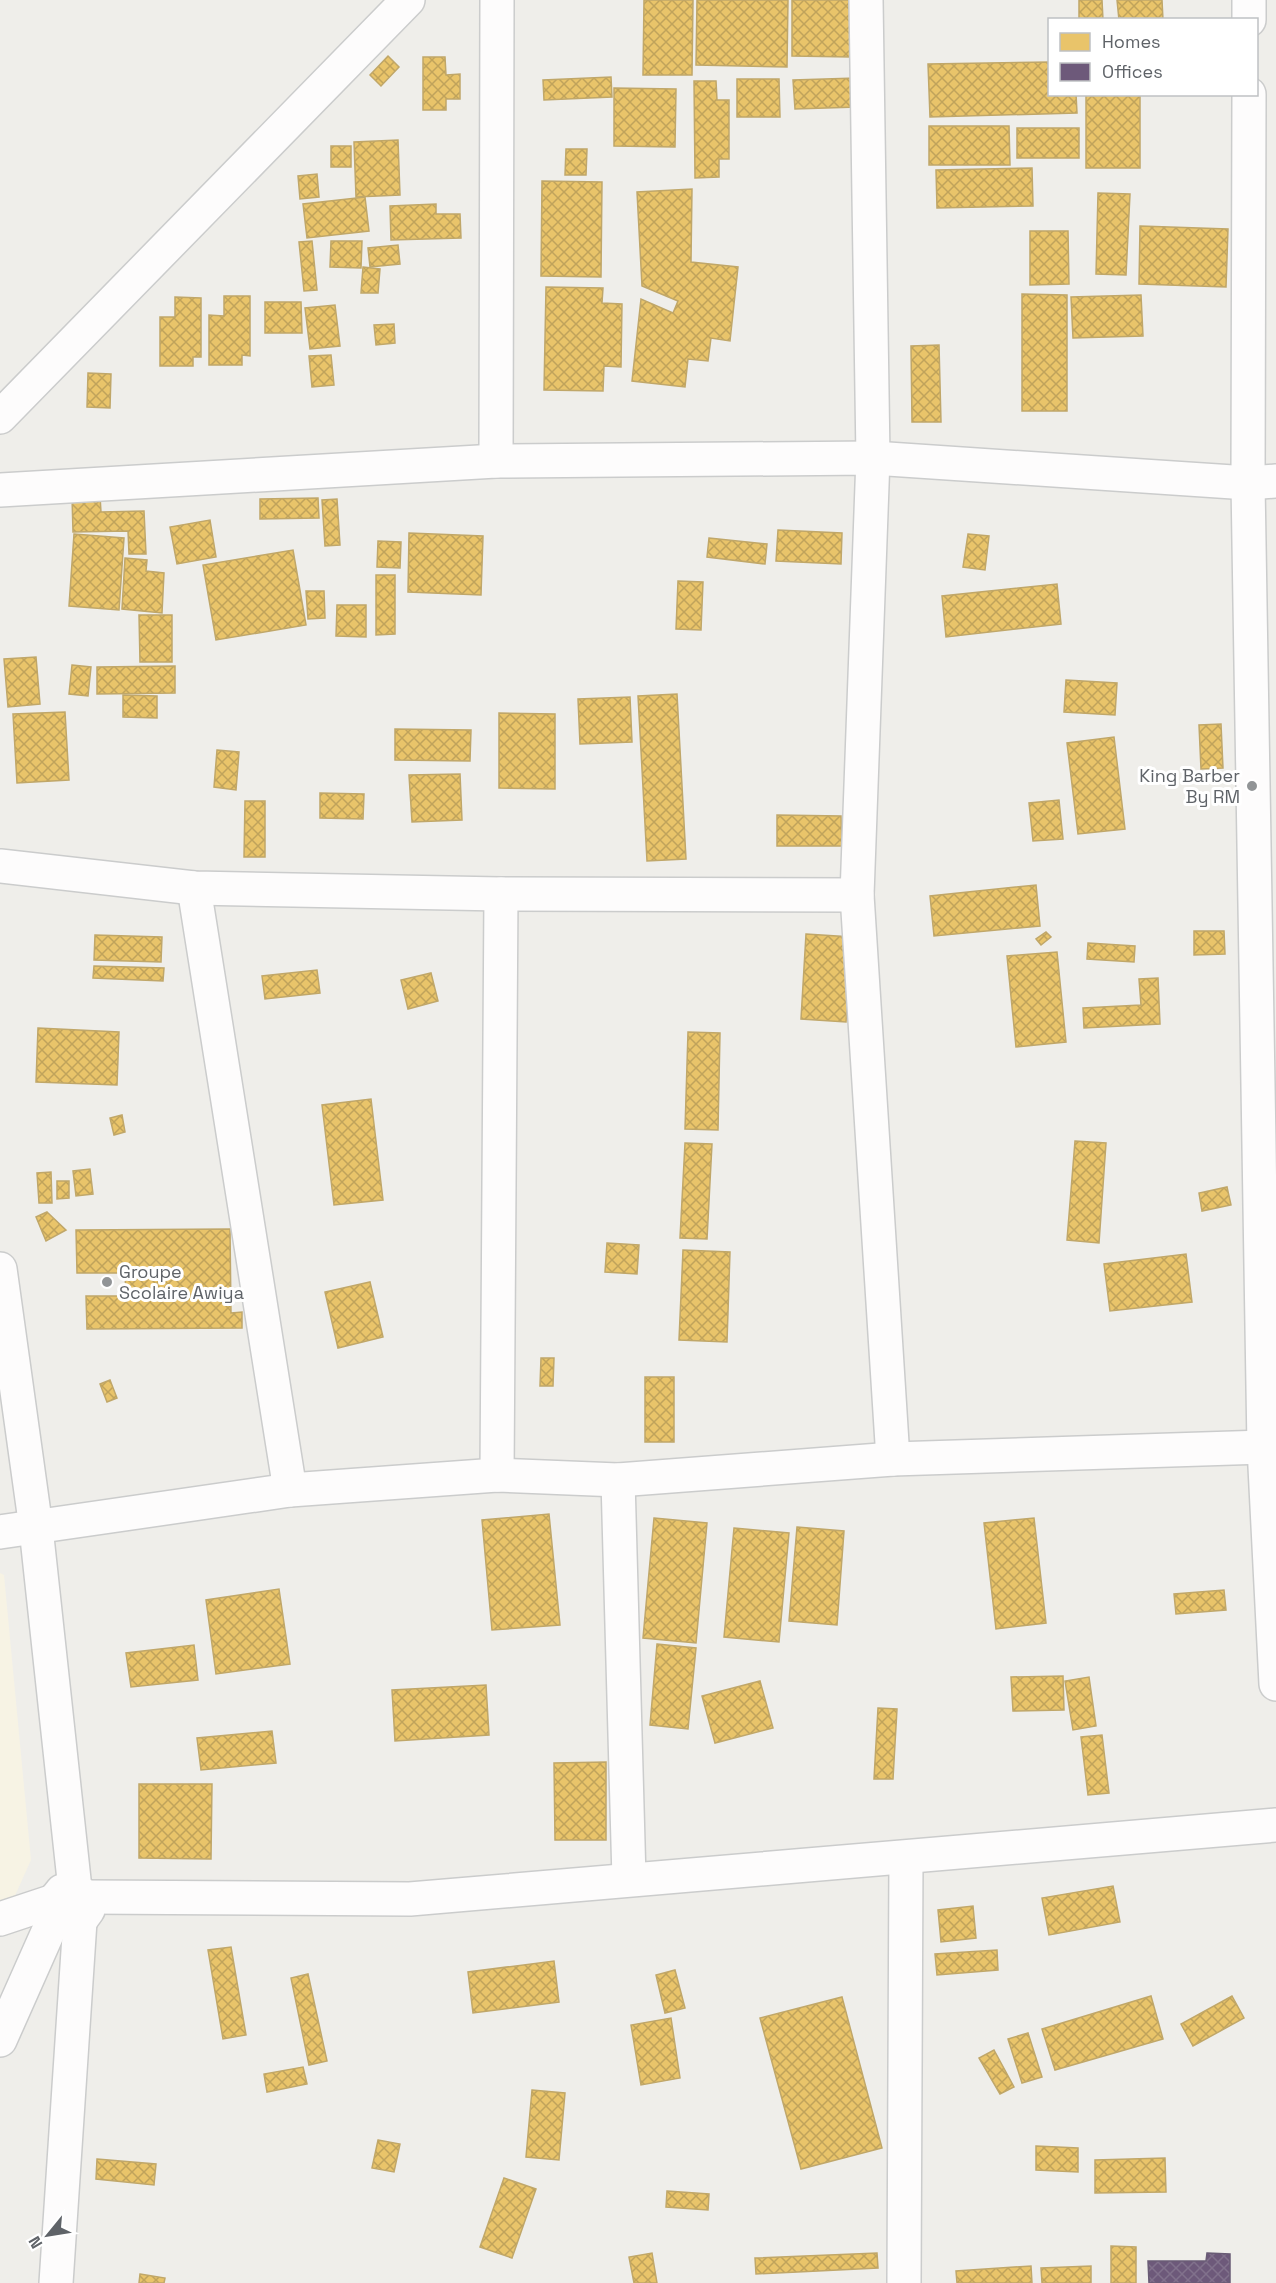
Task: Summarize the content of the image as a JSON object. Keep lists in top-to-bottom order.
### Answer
{
  "places": ["King Barber By RM", "Groupe Scolaire Awiya"],
  "legend": ["Homes", "Offices"],
  "north": "bottom left"
}
